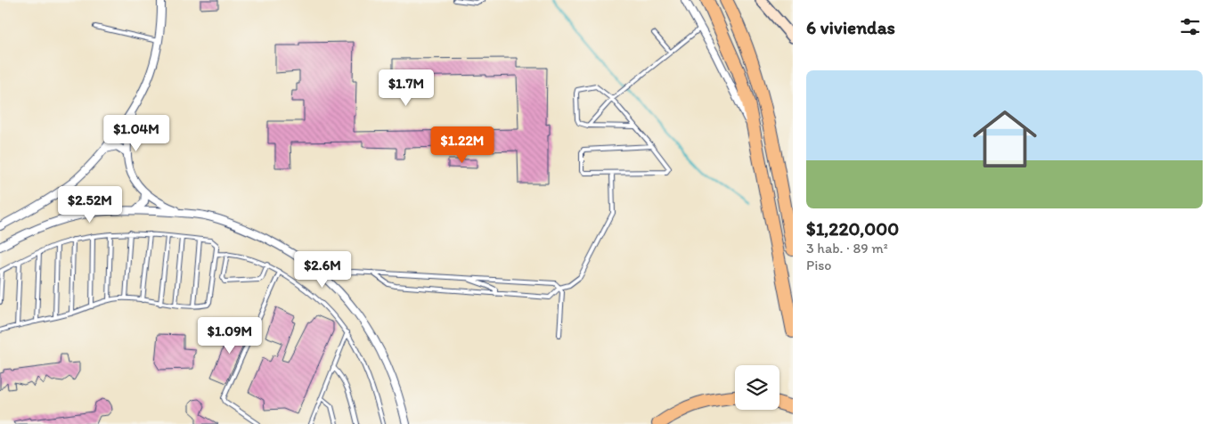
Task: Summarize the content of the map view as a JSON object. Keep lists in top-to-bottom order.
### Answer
{
  "page": {
    "heading": "6 viviendas",
    "list": [
      {
        "name": "$1,220,000",
        "note": "3 hab. · 89 m² · Piso"
      }
    ],
    "price": [
      "$1.7M",
      "$1.04M",
      "$1.22M",
      "$2.52M",
      "$2.6M",
      "$1.09M"
    ]
  }
}
